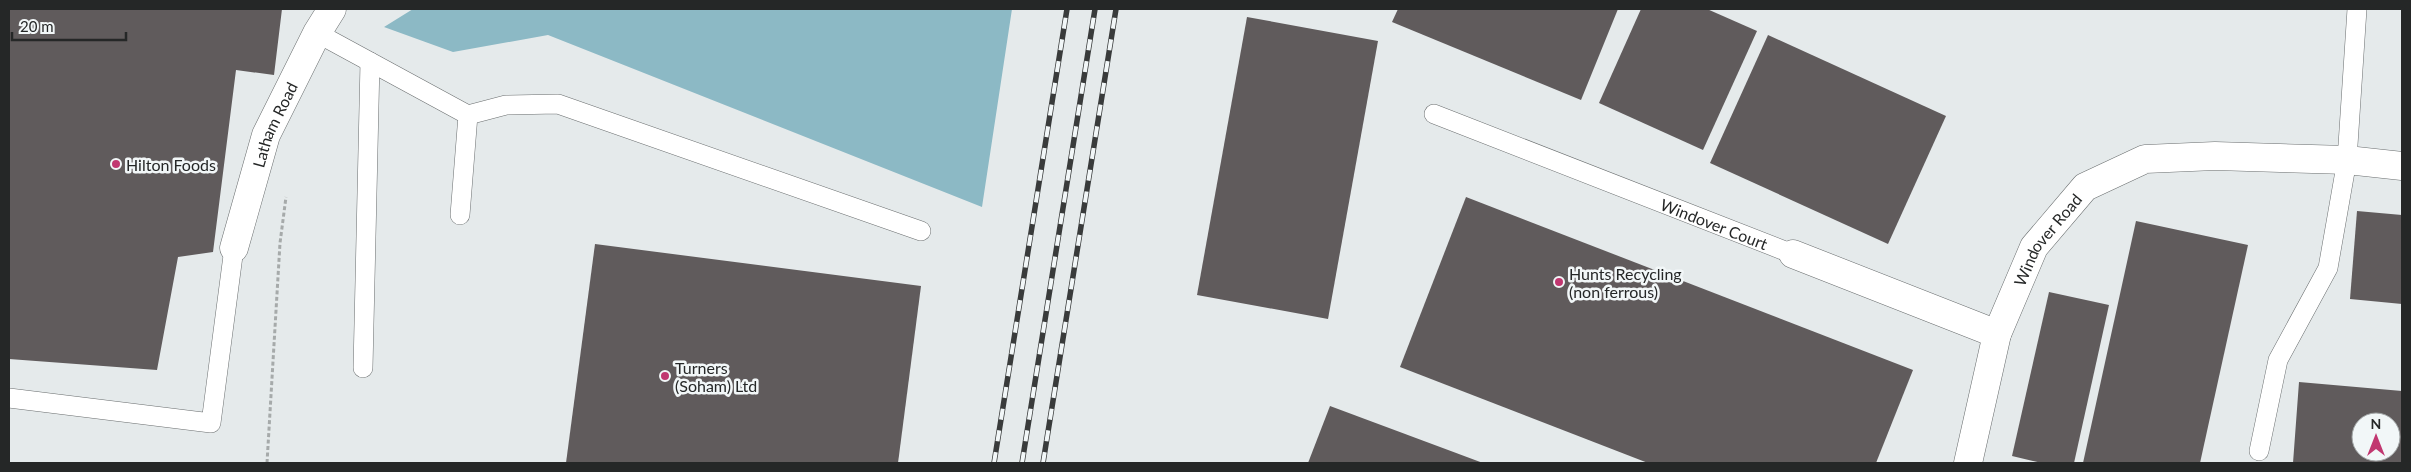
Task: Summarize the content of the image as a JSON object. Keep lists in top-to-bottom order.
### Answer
{
  "streets": {
    "street": ["Latham Road", "Windover Court", "Windover Road"]
  },
  "crossings": [
    ["Windover Court", "Windover Road"]
  ],
  "places": ["Hilton Foods", "Hunts Recycling (non ferrous)", "Turners (Soham) Ltd"],
  "scale_bar": "20 m",
  "north": "top"
}
